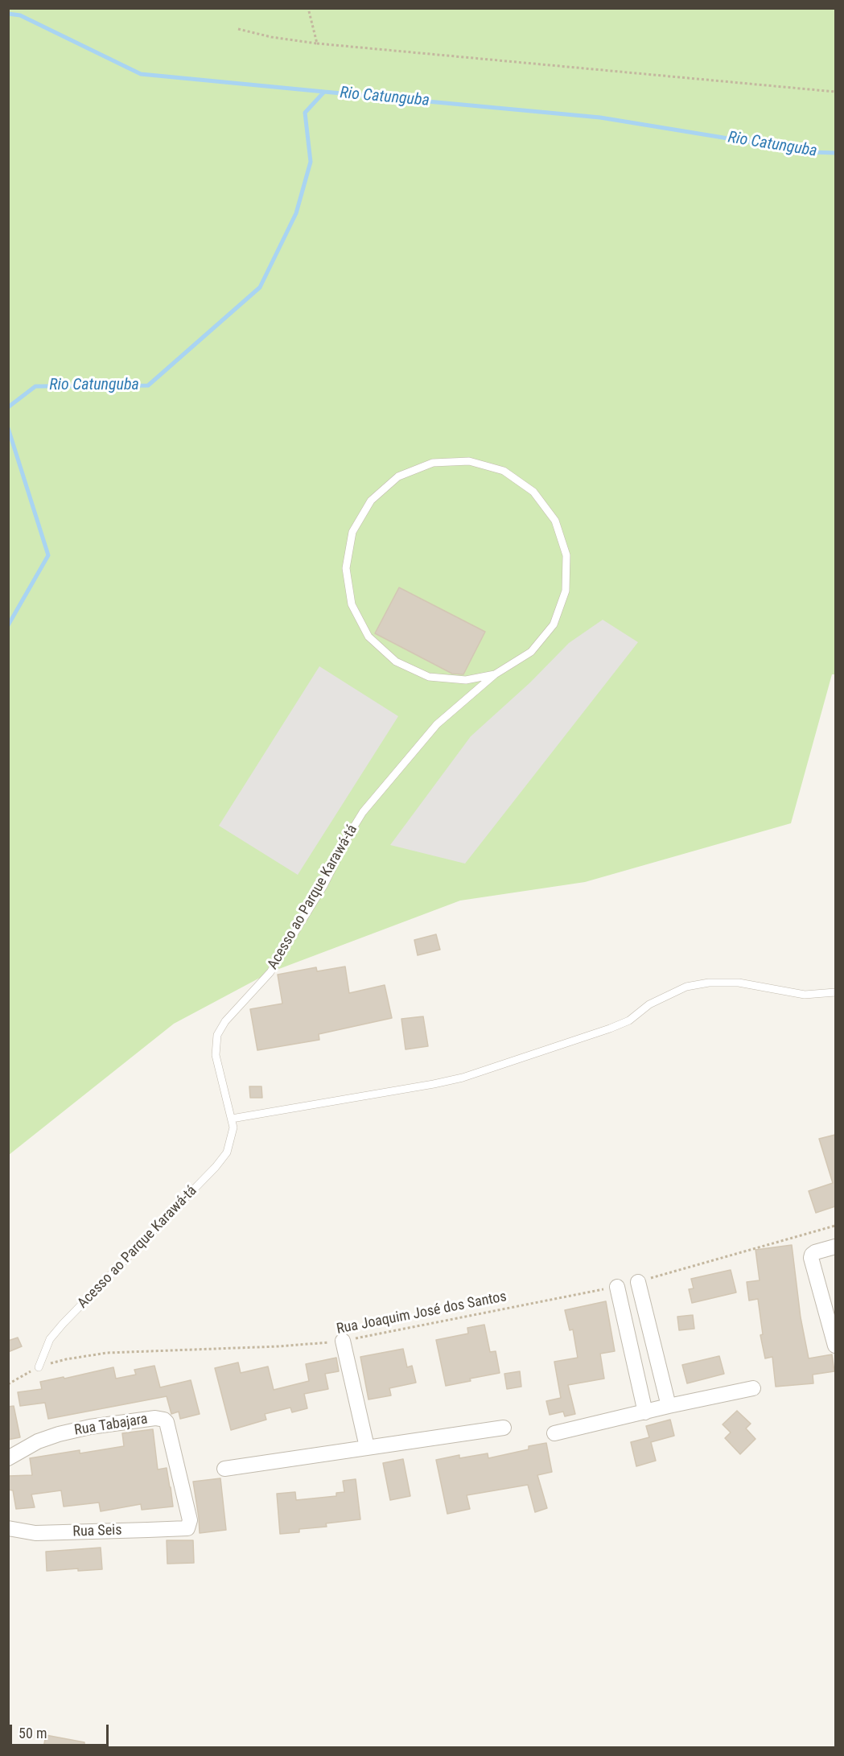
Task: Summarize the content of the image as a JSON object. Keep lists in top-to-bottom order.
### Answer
{
  "streets": {
    "street": ["Rua Tabajara", "Rua Seis"],
    "lane": ["Acesso ao Parque Karawá-tá"],
    "path": ["Rua Joaquim José dos Santos"]
  },
  "crossings": [
    ["Acesso ao Parque Karawá-tá", "Rua Joaquim José dos Santos"],
    ["Rua Tabajara", "Rua Seis"]
  ],
  "water": ["Rio Catunguba"],
  "scale_bar": "50 m"
}
